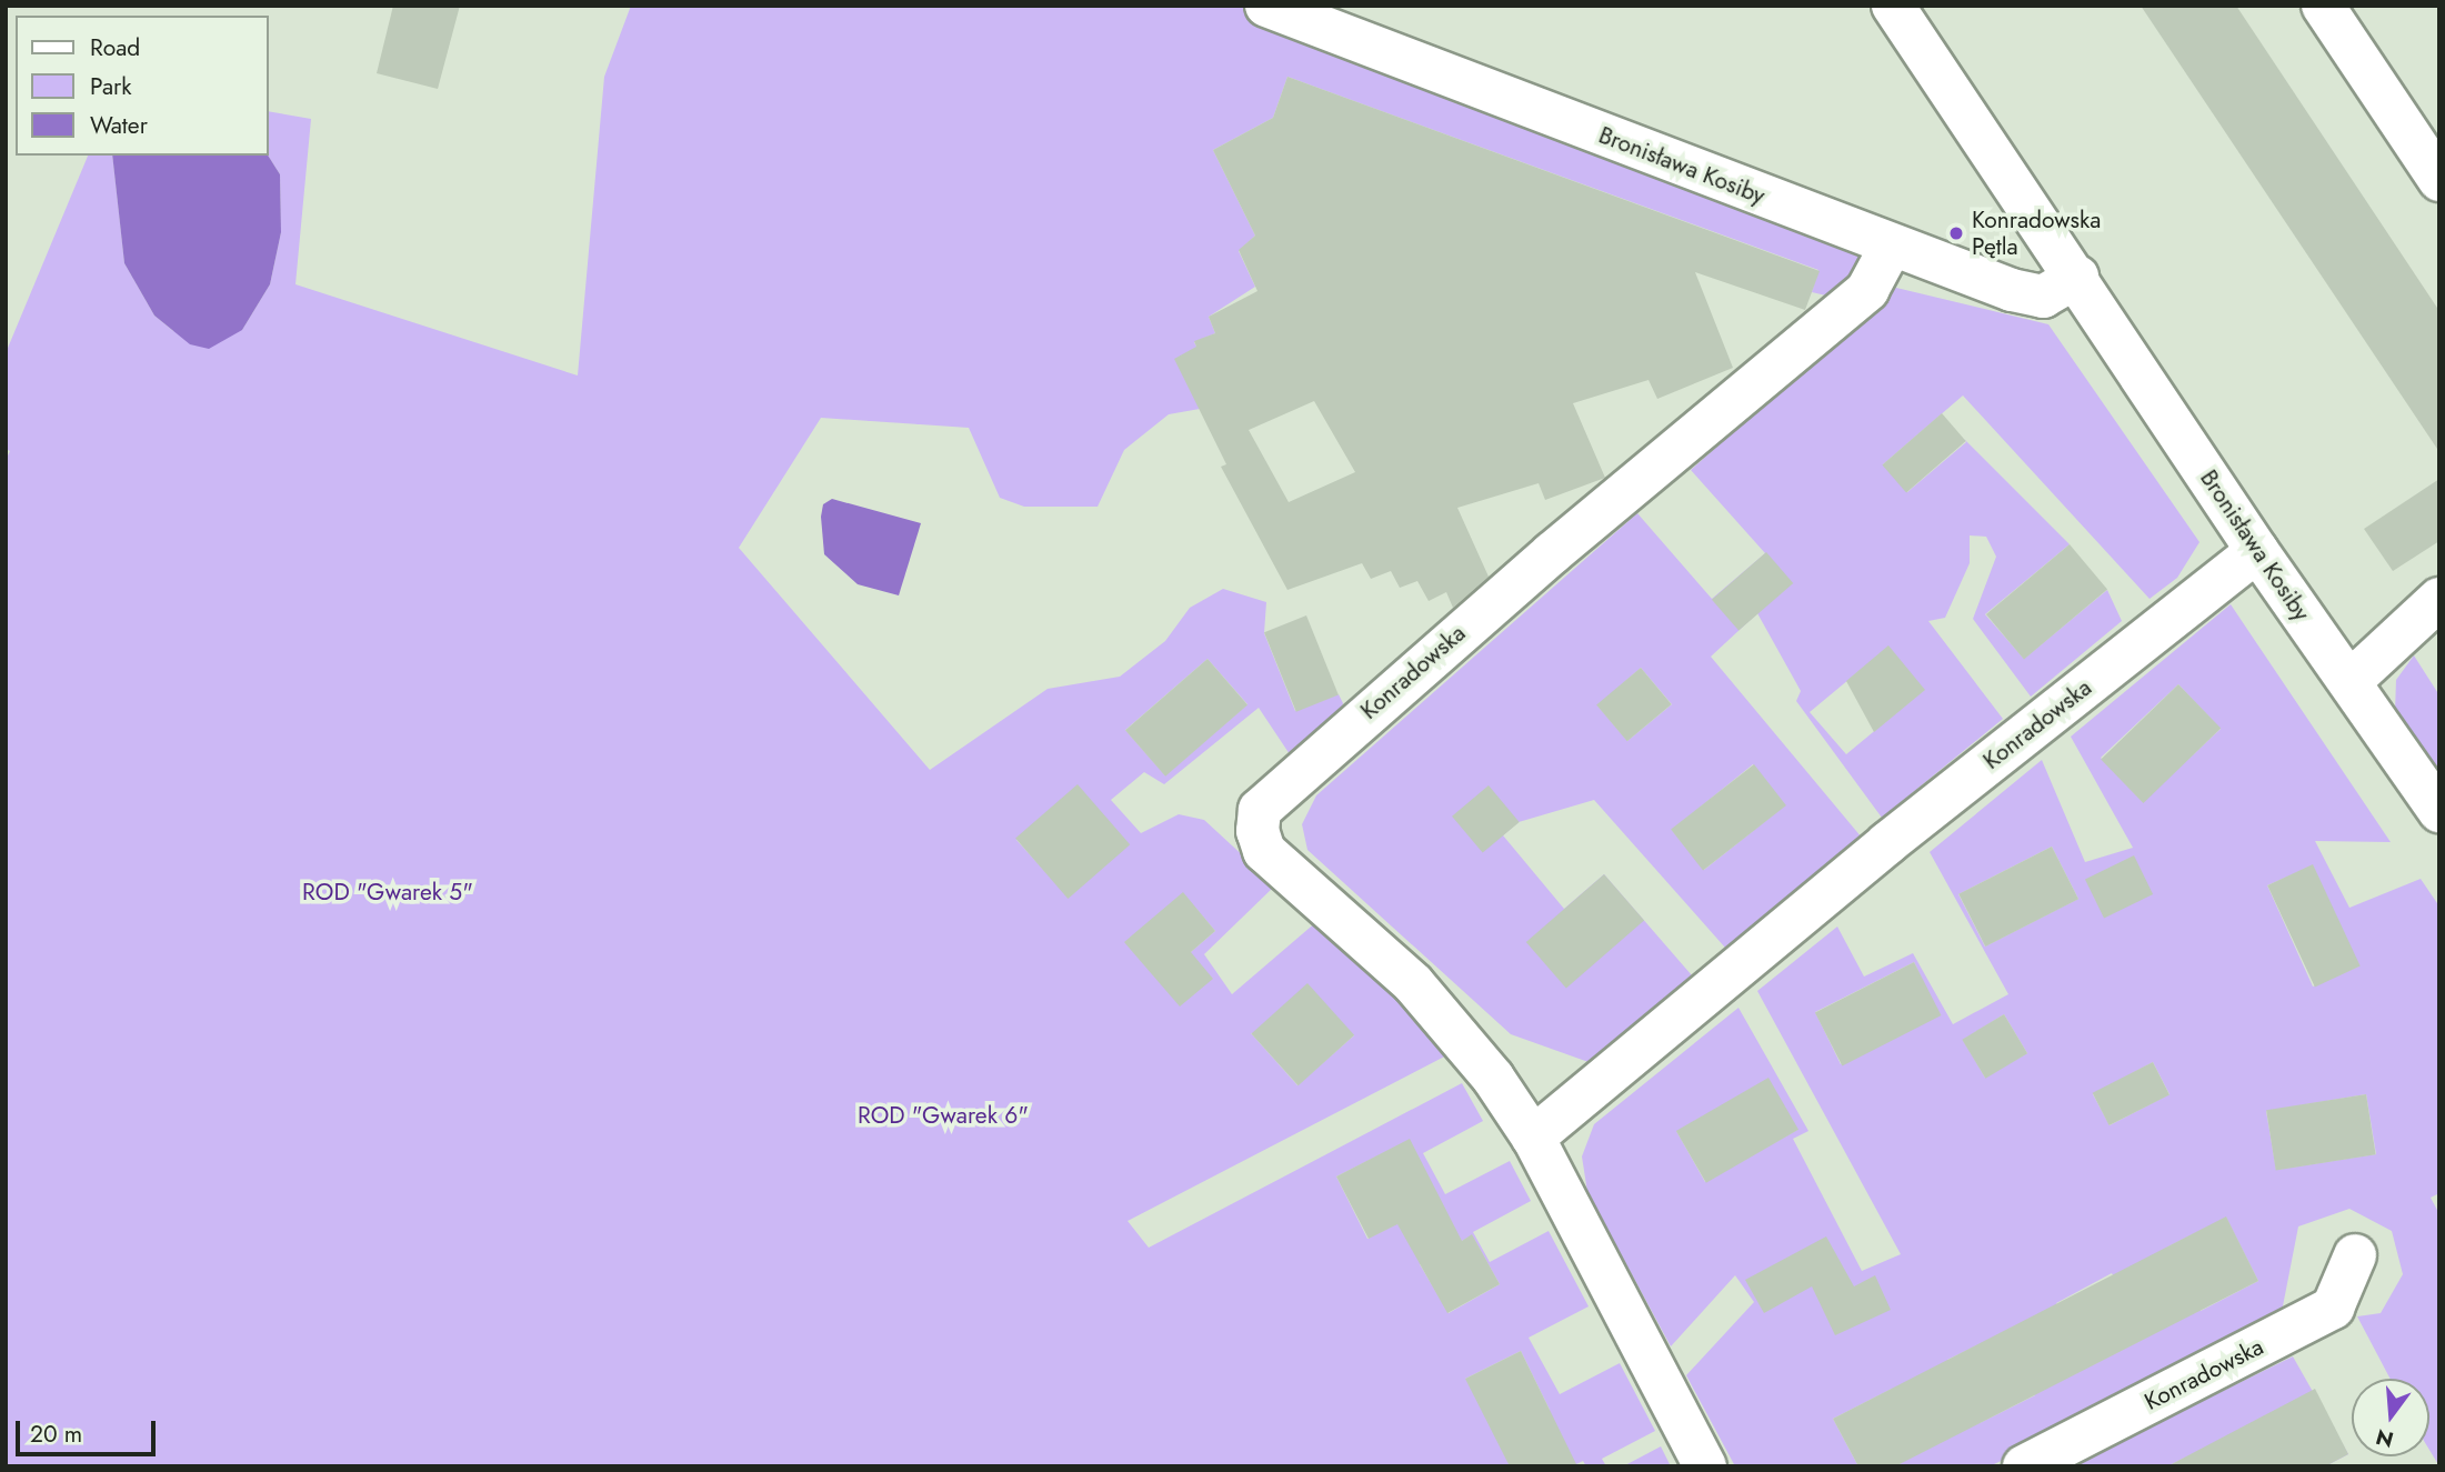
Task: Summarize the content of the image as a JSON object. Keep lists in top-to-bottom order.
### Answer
{
  "streets": {
    "street": ["Bronisława Kosiby", "Konradowska"]
  },
  "crossings": [
    ["Bronisława Kosiby", "Konradowska"]
  ],
  "parks": ["ROD \"Gwarek 5\"", "ROD \"Gwarek 6\""],
  "places": ["Konradowska Pętla"],
  "legend": ["Road", "Park", "Water"],
  "scale_bar": "20 m",
  "north": "bottom"
}
